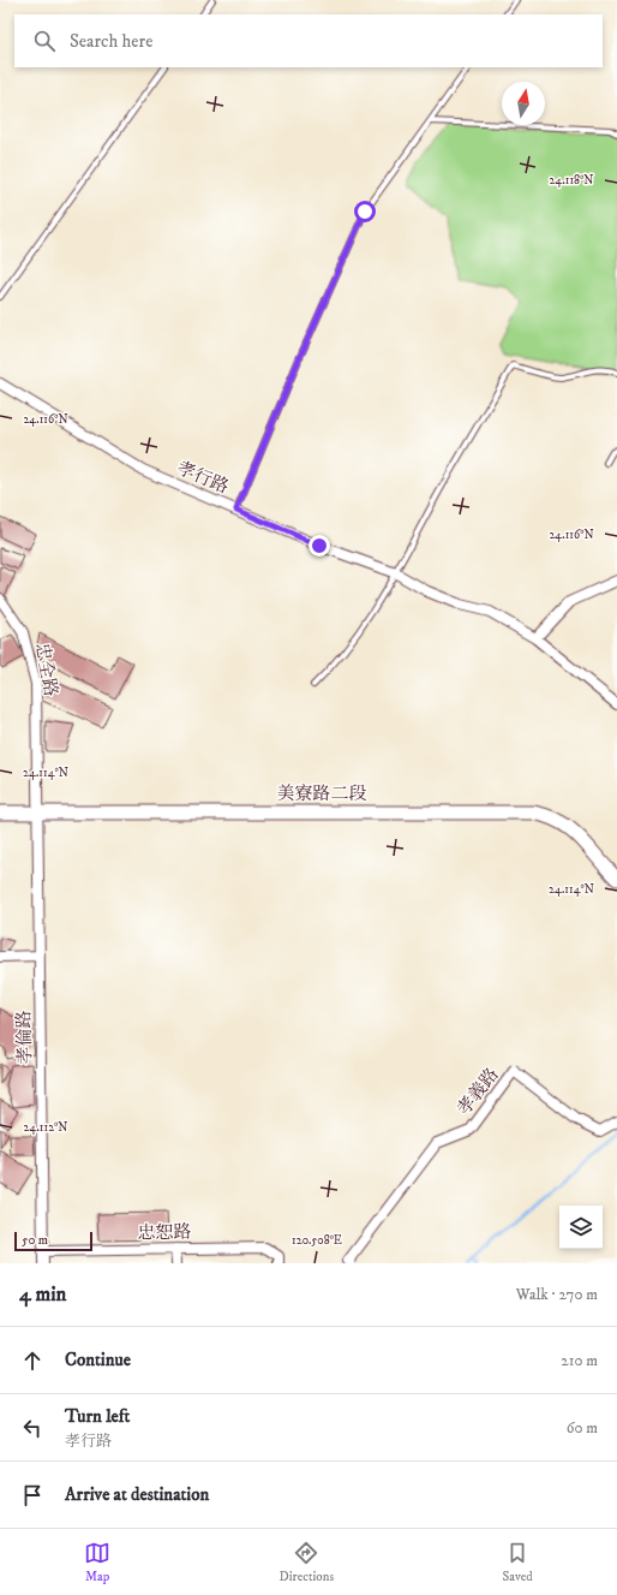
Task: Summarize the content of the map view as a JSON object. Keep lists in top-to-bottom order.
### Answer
{
  "streets": {
    "street": [
      "孝行路",
      "忠全路",
      "美寮路二段",
      "孝倫路",
      "孝義路",
      "忠恕路"
    ]
  },
  "crossings": [
    ["忠全路", "美寮路二段"],
    ["忠全路", "孝倫路"],
    ["美寮路二段", "孝倫路"],
    ["孝倫路", "忠恕路"]
  ],
  "scale_bar": "50 m",
  "north": "top",
  "page": {
    "search": "Search here",
    "scale": "50 m",
    "heading": ["4 min", "Walk · 270 m"],
    "list": [
      ["Continue", "210 m"],
      ["Turn left", "孝行路", "60 m"],
      "Arrive at destination"
    ],
    "nav": ["Map", "Directions", "Saved"]
  },
  "coordinates": [
    "24.118°N",
    "24.116°N",
    "24.114°N",
    "24.112°N",
    "120.508°E"
  ]
}
